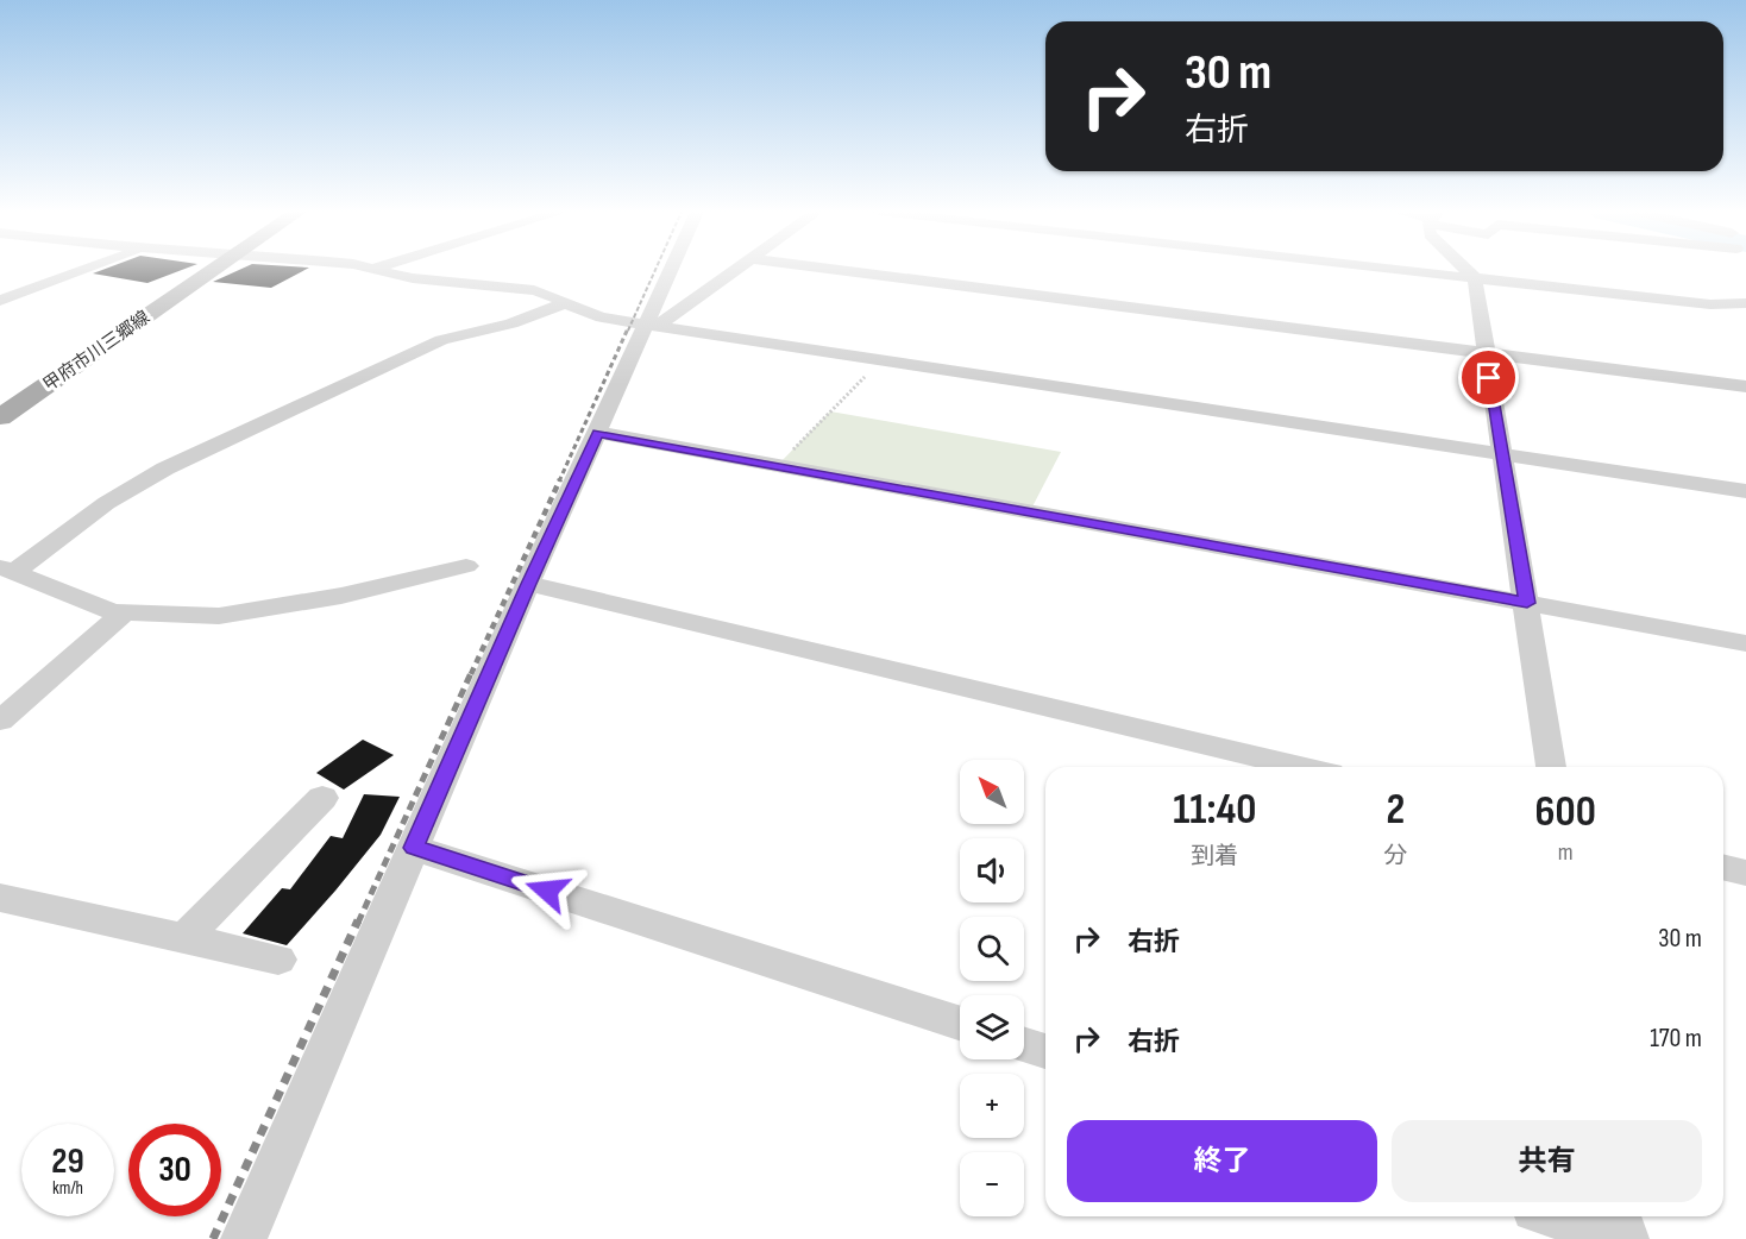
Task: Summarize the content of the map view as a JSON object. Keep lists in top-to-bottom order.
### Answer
{
  "streets": {
    "main road": ["甲府市川三郷線"]
  },
  "north": "top left",
  "page": {
    "turn": ["30 m", "右折"],
    "map_buttons": ["+", "−"],
    "eta": [
      "11:40",
      "到着",
      "2",
      "分",
      "600",
      "m"
    ],
    "list": [
      {
        "name": "右折",
        "value": "30 m"
      },
      {
        "name": "右折",
        "value": "170 m"
      }
    ],
    "buttons": ["終了", "共有"],
    "speed": "29 km/h",
    "limit": "30"
  }
}
